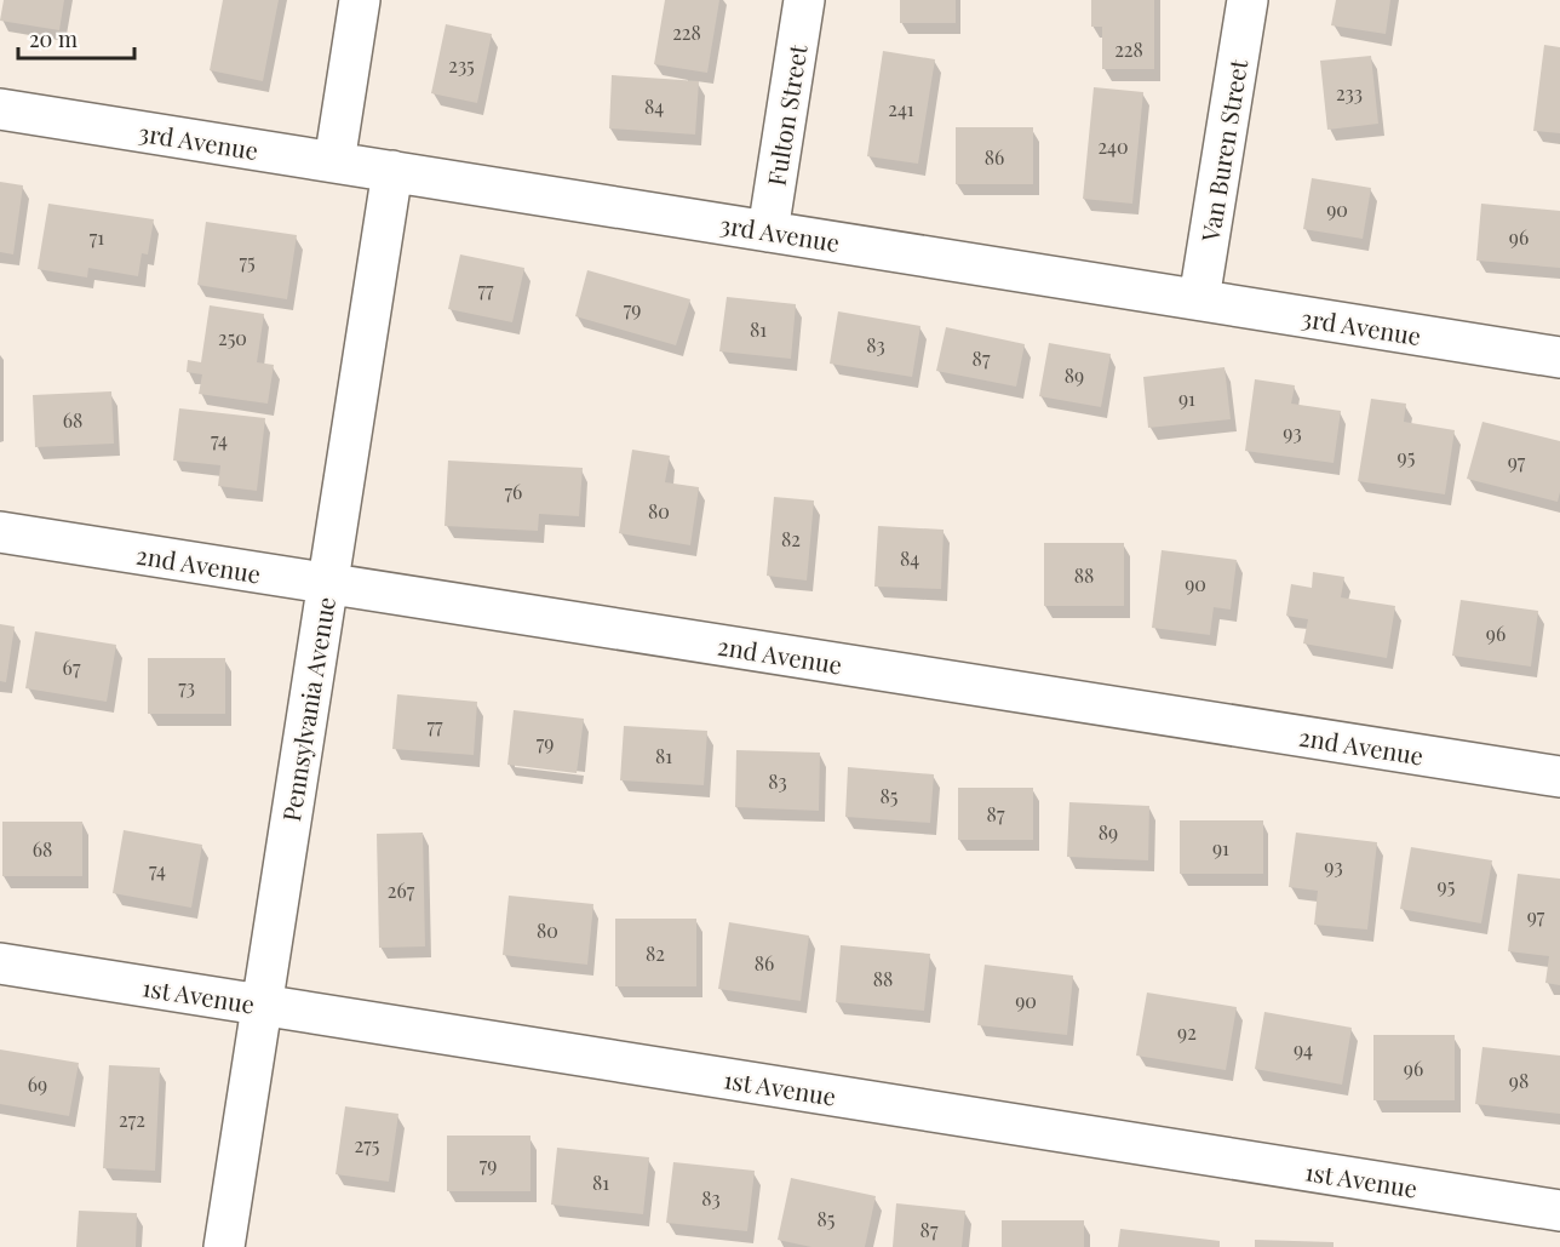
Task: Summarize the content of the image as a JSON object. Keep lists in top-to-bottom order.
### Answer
{
  "streets": {
    "street": [
      "Fulton Street",
      "3rd Avenue",
      "Van Buren Street",
      "2nd Avenue",
      "Pennsylvania Avenue",
      "1st Avenue"
    ]
  },
  "crossings": [
    ["Fulton Street", "3rd Avenue"],
    ["3rd Avenue", "Van Buren Street"],
    ["3rd Avenue", "Pennsylvania Avenue"],
    ["2nd Avenue", "Pennsylvania Avenue"],
    ["Pennsylvania Avenue", "1st Avenue"]
  ],
  "house_numbers": [
    "228",
    "228",
    "235",
    "233",
    "84",
    "241",
    "240",
    "86",
    "90",
    "71",
    "96",
    "75",
    "77",
    "79",
    "81",
    "250",
    "83",
    "87",
    "89",
    "91",
    "68",
    "93",
    "74",
    "95",
    "97",
    "76",
    "80",
    "82",
    "84",
    "88",
    "90",
    "96",
    "67",
    "73",
    "77",
    "79",
    "81",
    "83",
    "85",
    "87",
    "89",
    "91",
    "68",
    "93",
    "74",
    "95",
    "267",
    "97",
    "80",
    "82",
    "86",
    "88",
    "90",
    "92",
    "94",
    "96",
    "98",
    "69",
    "272",
    "275",
    "79",
    "81",
    "83",
    "85",
    "87"
  ],
  "scale_bar": "20 m"
}
